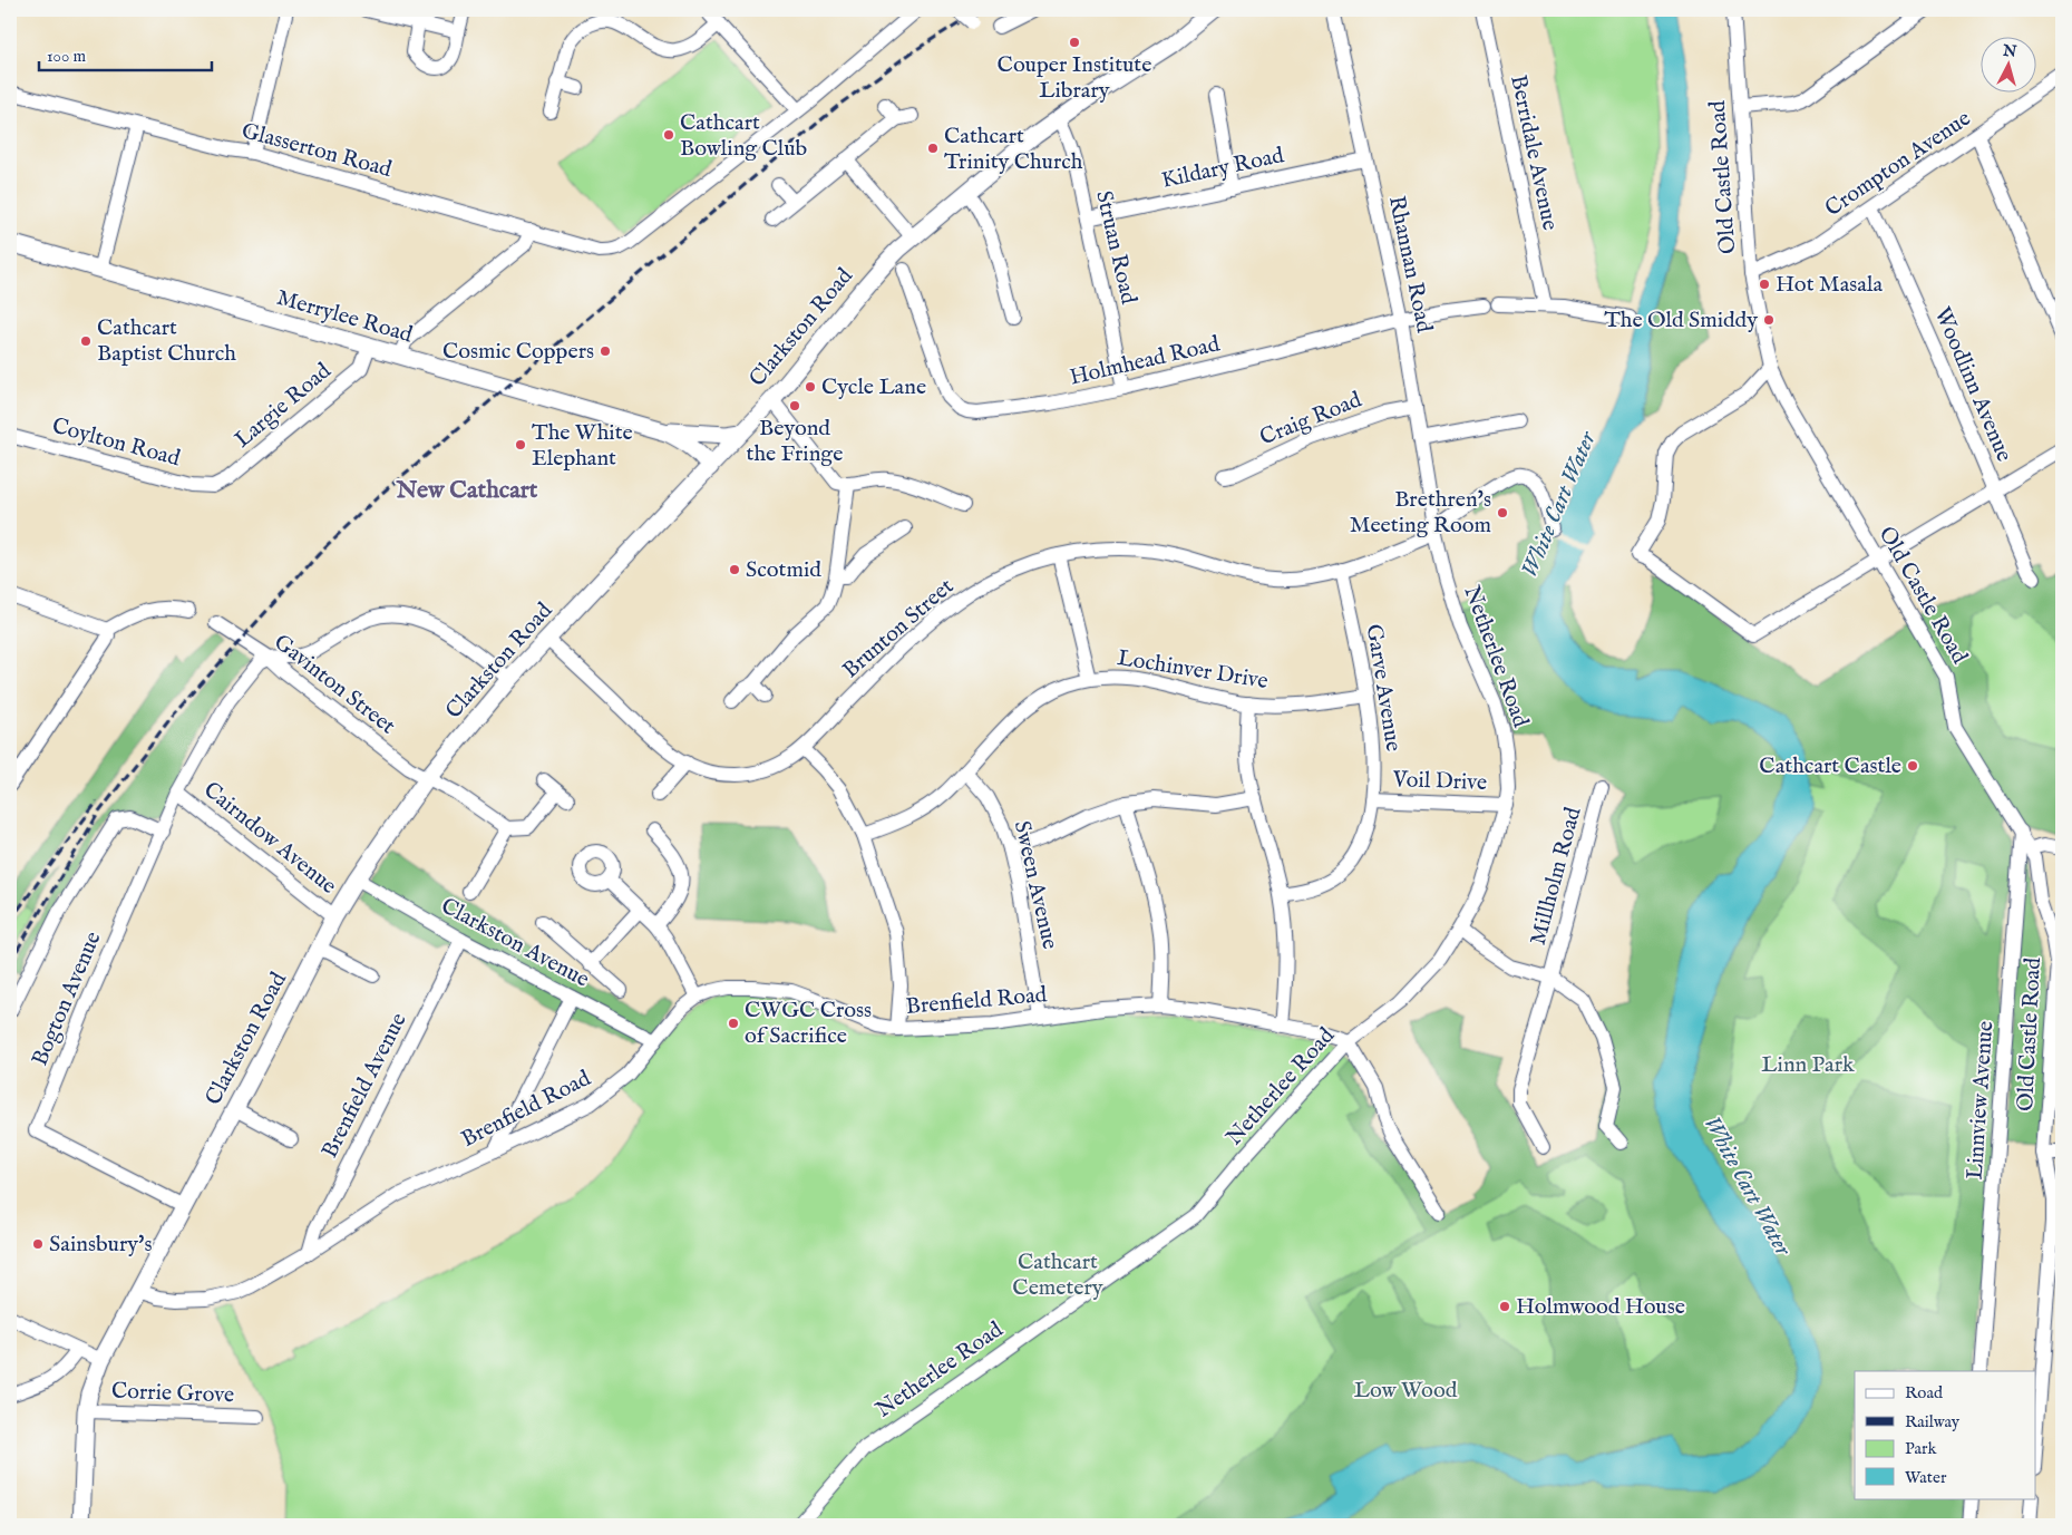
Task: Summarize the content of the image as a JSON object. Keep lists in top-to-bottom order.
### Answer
{
  "streets": {
    "main road": ["Merrylee Road", "Clarkston Road"],
    "street": [
      "Glasserton Road",
      "Berridale Avenue",
      "Crompton Avenue",
      "Kildary Road",
      "Old Castle Road",
      "Struan Road",
      "Rhannan Road",
      "Holmhead Road",
      "Woodlinn Avenue",
      "Largie Road",
      "Craig Road",
      "Coylton Road",
      "Brunton Street",
      "Netherlee Road",
      "Lochinver Drive",
      "Gavinton Street",
      "Garve Avenue",
      "Voil Drive",
      "Cairndow Avenue",
      "Millholm Road",
      "Sween Avenue",
      "Clarkston Avenue",
      "Bogton Avenue",
      "Brenfield Road",
      "Brenfield Avenue",
      "Linnview Avenue",
      "Corrie Grove"
    ]
  },
  "crossings": [
    ["Berridale Avenue", "Holmhead Road"],
    ["Crompton Avenue", "Old Castle Road"],
    ["Crompton Avenue", "Woodlinn Avenue"],
    ["Kildary Road", "Struan Road"],
    ["Kildary Road", "Rhannan Road"],
    ["Old Castle Road", "Linnview Avenue"],
    ["Struan Road", "Clarkston Road"],
    ["Struan Road", "Holmhead Road"],
    ["Rhannan Road", "Holmhead Road"],
    ["Rhannan Road", "Craig Road"],
    ["Rhannan Road", "Brunton Street"],
    ["Rhannan Road", "Netherlee Road"],
    ["Merrylee Road", "Clarkston Road"],
    ["Merrylee Road", "Largie Road"],
    ["Clarkston Road", "Brunton Street"],
    ["Clarkston Road", "Gavinton Street"],
    ["Clarkston Road", "Cairndow Avenue"],
    ["Clarkston Road", "Clarkston Avenue"],
    ["Clarkston Road", "Bogton Avenue"],
    ["Clarkston Road", "Brenfield Road"],
    ["Clarkston Road", "Corrie Grove"],
    ["Largie Road", "Coylton Road"],
    ["Brunton Street", "Netherlee Road"],
    ["Brunton Street", "Garve Avenue"],
    ["Netherlee Road", "Voil Drive"],
    ["Netherlee Road", "Millholm Road"],
    ["Netherlee Road", "Brenfield Road"],
    ["Lochinver Drive", "Garve Avenue"],
    ["Lochinver Drive", "Sween Avenue"],
    ["Gavinton Street", "Bogton Avenue"],
    ["Garve Avenue", "Voil Drive"],
    ["Cairndow Avenue", "Bogton Avenue"],
    ["Sween Avenue", "Brenfield Road"],
    ["Clarkston Avenue", "Brenfield Road"],
    ["Clarkston Avenue", "Brenfield Avenue"],
    ["Brenfield Road", "Brenfield Avenue"]
  ],
  "districts": ["New Cathcart"],
  "water": ["White Cart Water"],
  "parks": ["Linn Park", "Cathcart Cemetery", "Low Wood"],
  "places": [
    "Couper Institute Library",
    "Cathcart Bowling Club",
    "Cathcart Trinity Church",
    "Hot Masala",
    "The Old Smiddy",
    "Cathcart Baptist Church",
    "Cosmic Coppers",
    "Cycle Lane",
    "Beyond the Fringe",
    "The White Elephant",
    "Brethren's Meeting Room",
    "Scotmid",
    "Cathcart Castle",
    "CWGC Cross of Sacrifice",
    "Sainsbury's",
    "Holmwood House"
  ],
  "legend": [
    "Road",
    "Railway",
    "Park",
    "Water"
  ],
  "scale_bar": "100 m",
  "north": "top"
}
